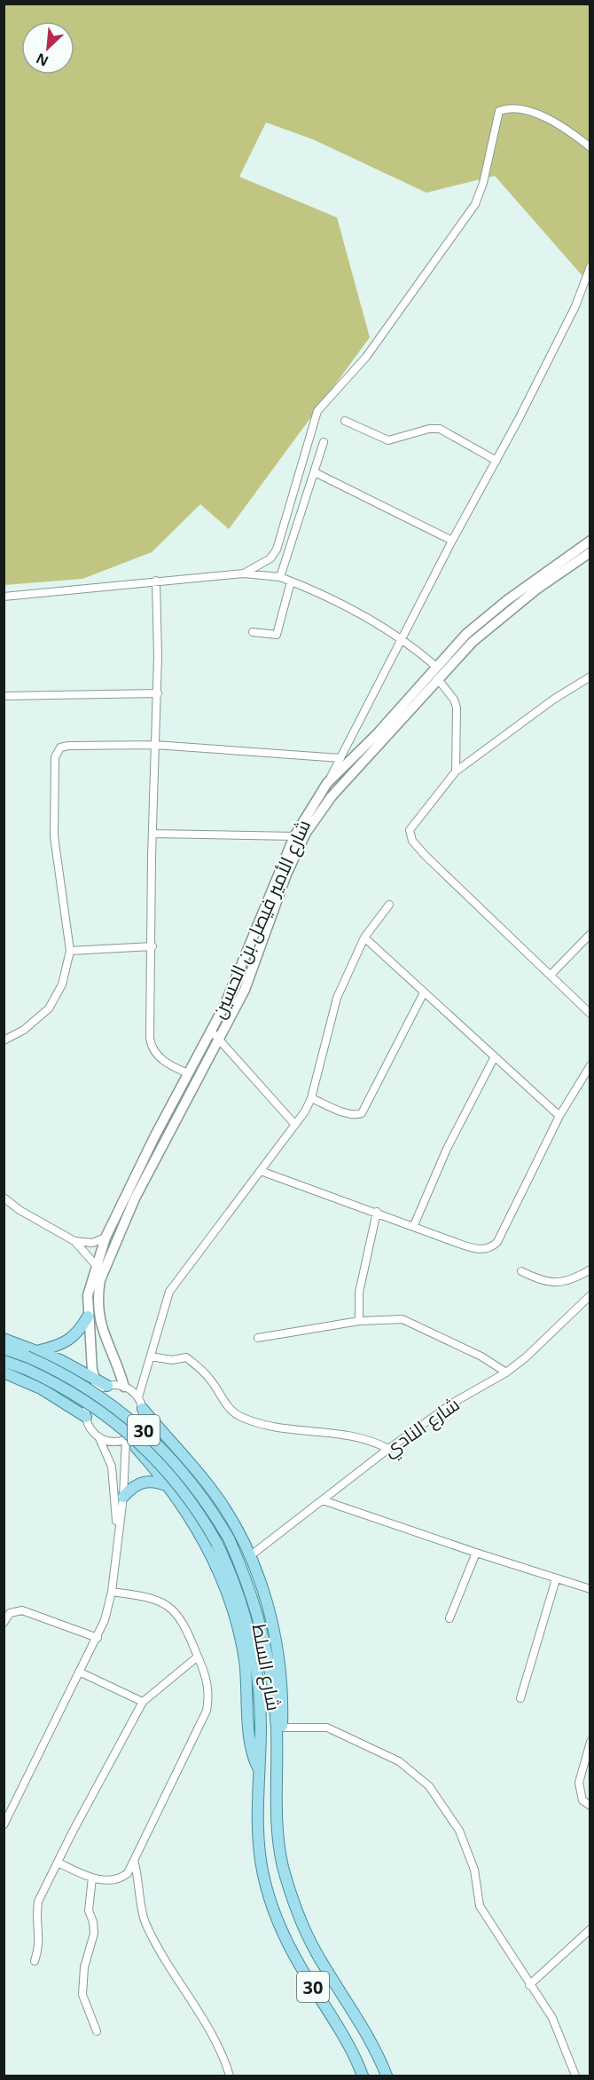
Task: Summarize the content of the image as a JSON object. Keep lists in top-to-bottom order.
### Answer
{
  "streets": {
    "main road": ["30", "شارع السلط"],
    "street": ["شارع الأمير فيصل بن الحسين", "شارع النادي"]
  },
  "north": "bottom left"
}
